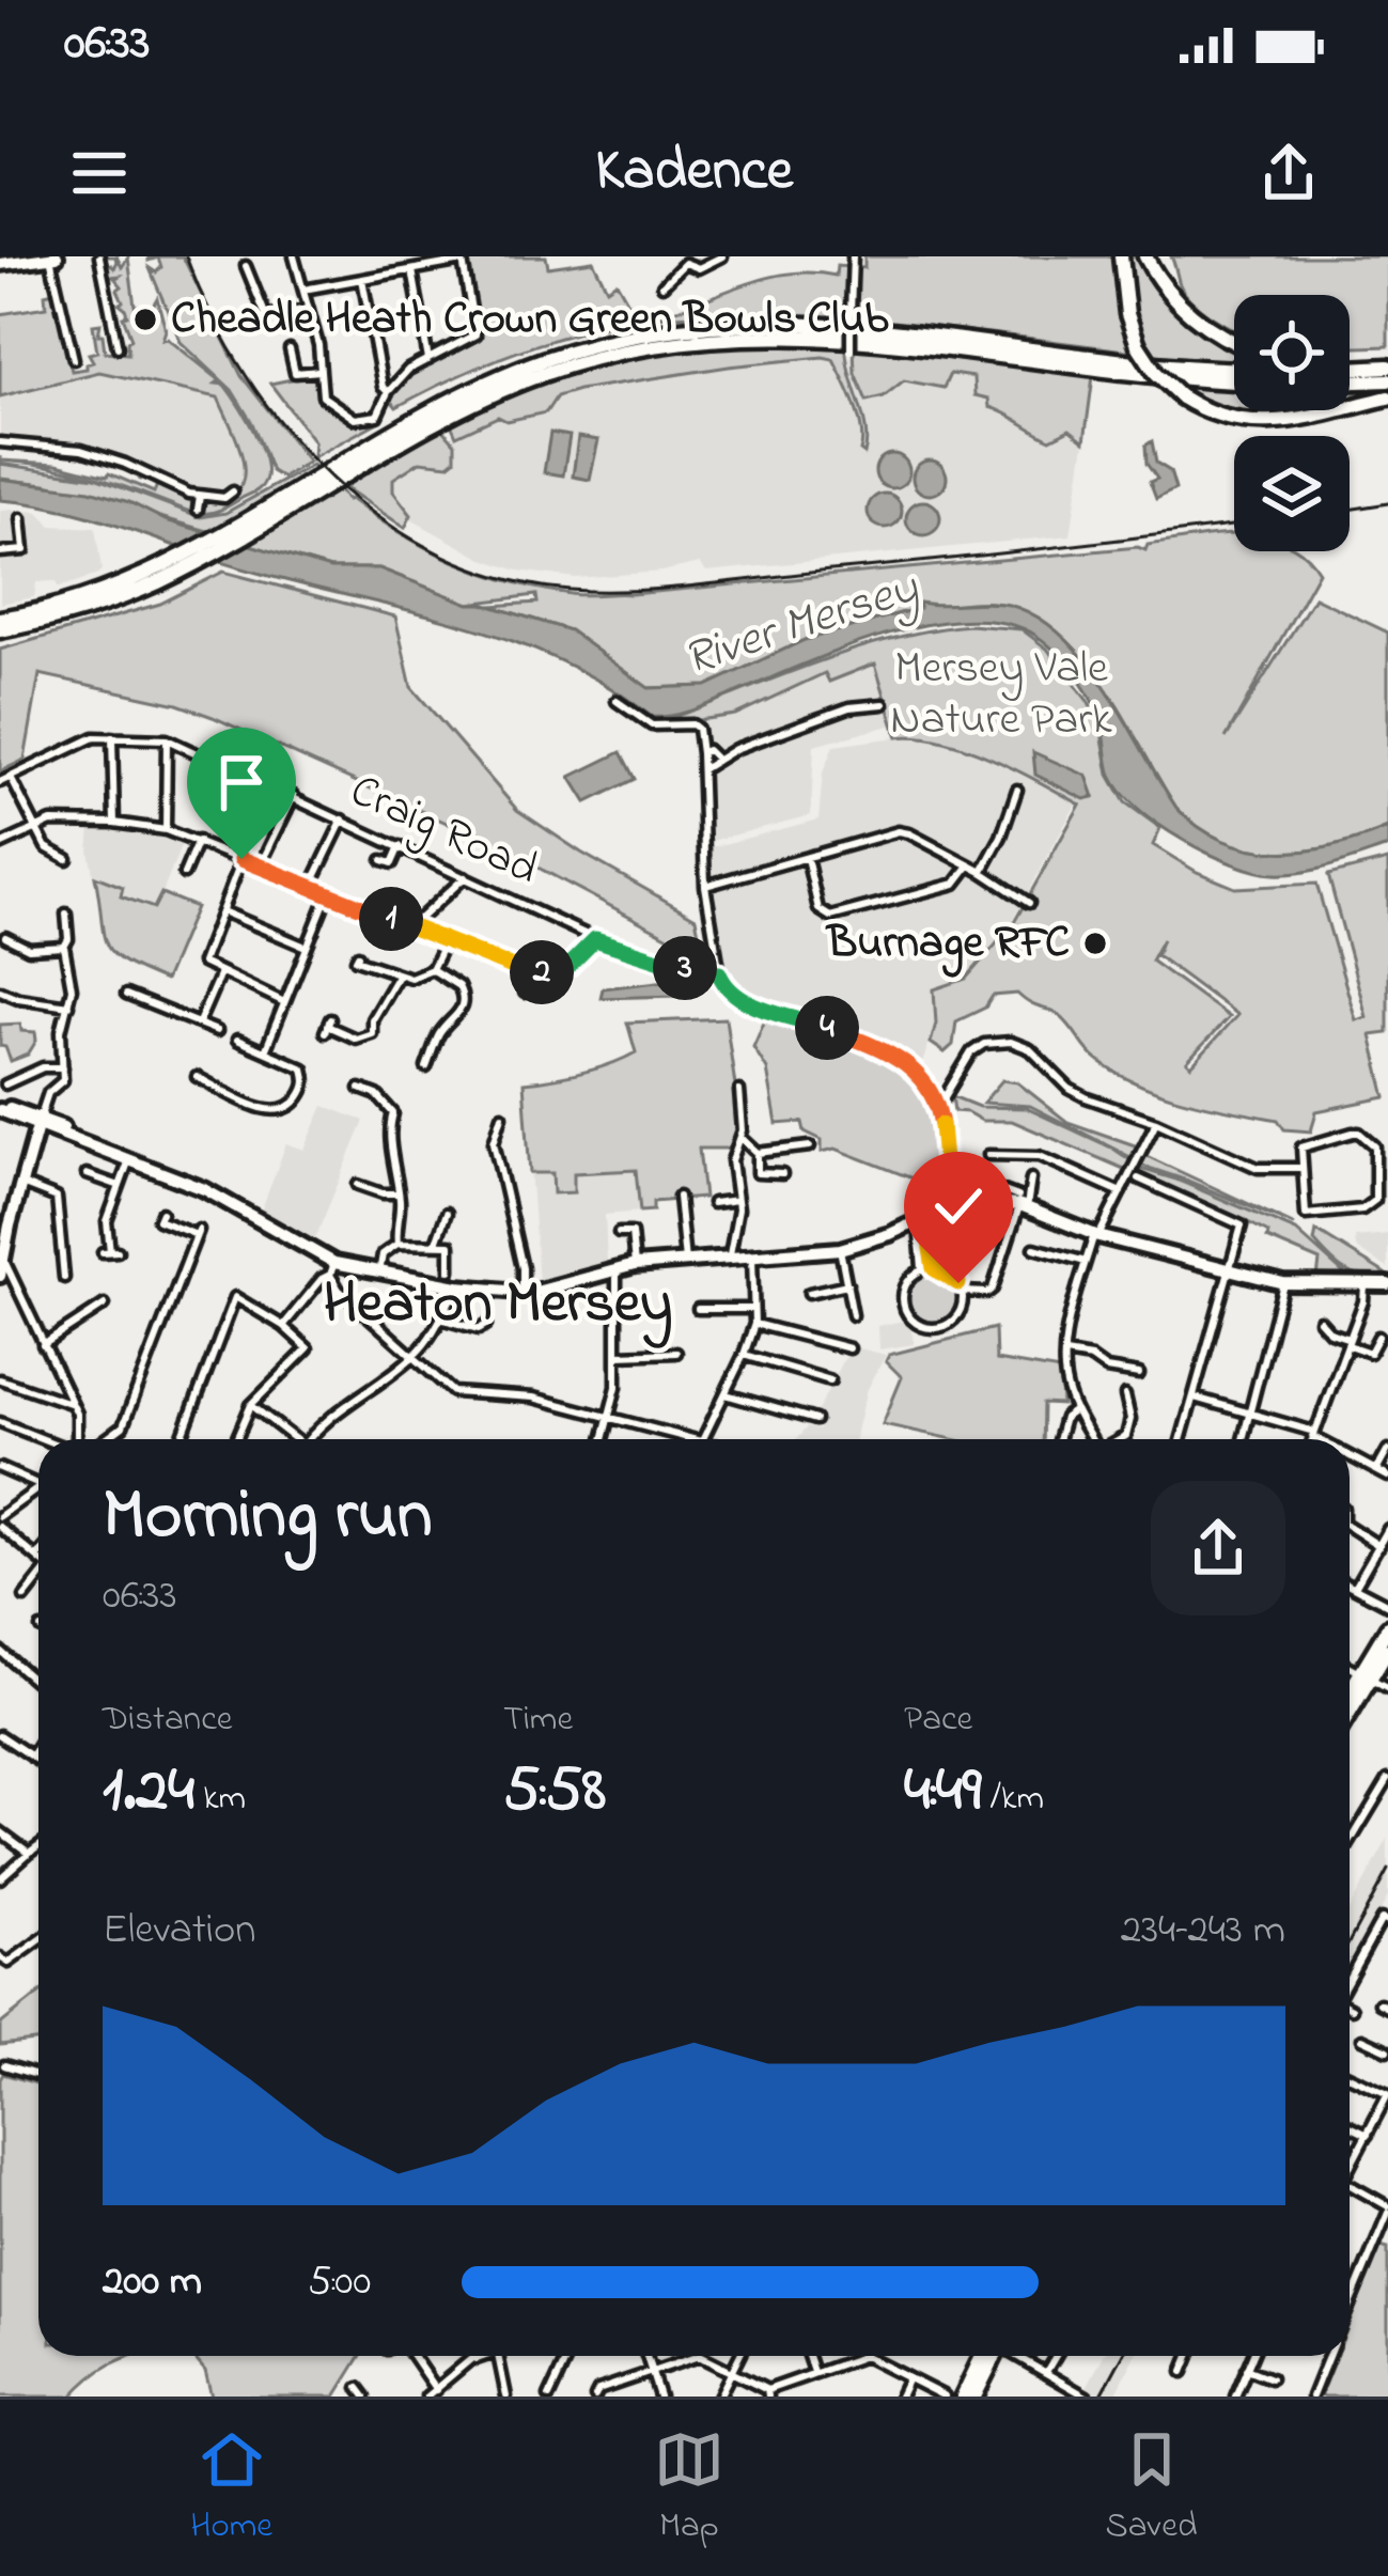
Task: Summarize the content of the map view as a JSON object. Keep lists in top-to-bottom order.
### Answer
{
  "streets": {
    "street": ["Craig Road"]
  },
  "districts": ["Heaton Mersey"],
  "water": ["River Mersey"],
  "parks": ["Mersey Vale Nature Park"],
  "places": ["Cheadle Heath Crown Green Bowls Club", "Burnage RFC"],
  "page": {
    "status": "06:33",
    "header": "Kadence",
    "pins": [
      "1",
      "3",
      "2",
      "4"
    ],
    "heading": ["Morning run", "06:33"],
    "stats": [
      ["Distance", "1.24 km"],
      ["Time", "5:58"],
      ["Pace", "4:49 /km"]
    ],
    "chart": ["Elevation", "234–243 m"],
    "list": [
      {
        "name": "200 m",
        "note": "5:00"
      }
    ],
    "tabs": ["Home", "Map", "Saved"]
  }
}
